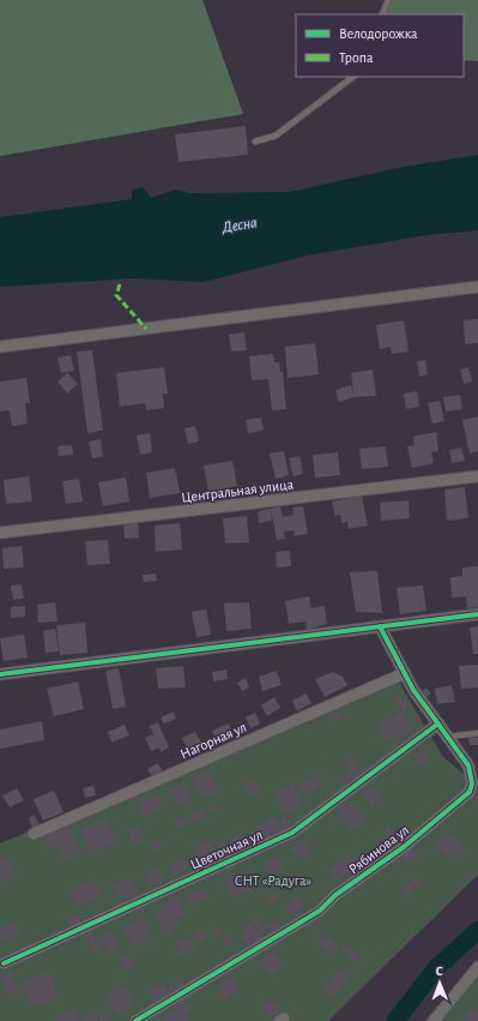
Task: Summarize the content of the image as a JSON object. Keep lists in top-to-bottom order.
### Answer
{
  "streets": {
    "street": [
      "Центральная улица",
      "Нагорная ул",
      "Цветочная ул",
      "Рябинова ул"
    ]
  },
  "crossings": [
    ["Нагорная ул", "Рябинова ул"],
    ["Цветочная ул", "Рябинова ул"]
  ],
  "water": ["Десна"],
  "parks": ["СНТ «Радуга»"],
  "legend": ["Велодорожка", "Тропа"],
  "north": "top"
}
